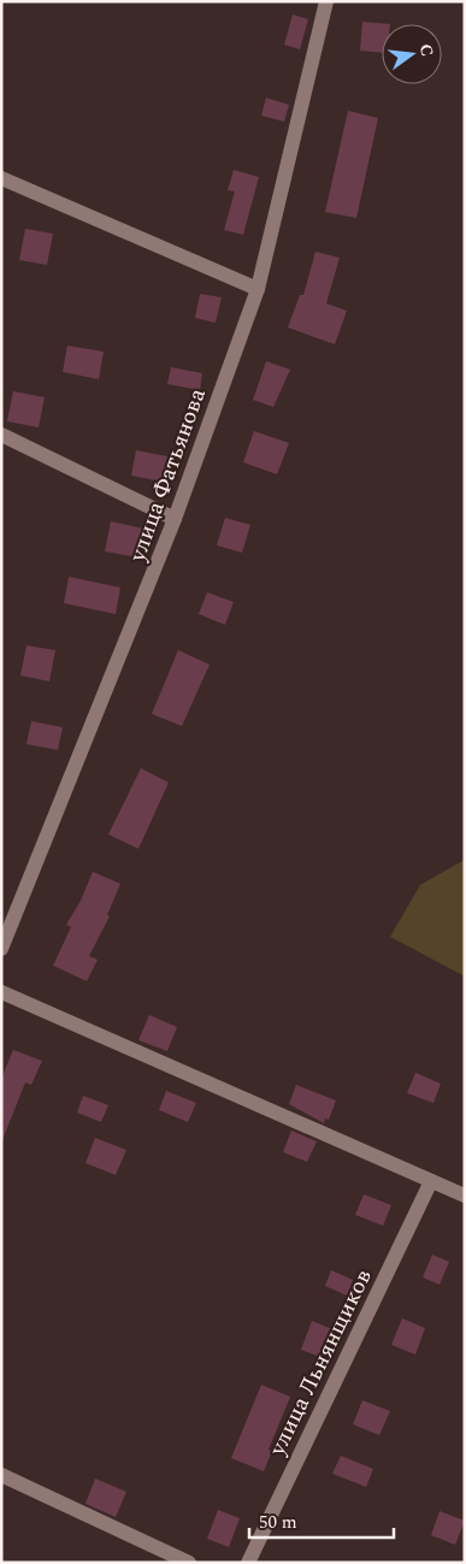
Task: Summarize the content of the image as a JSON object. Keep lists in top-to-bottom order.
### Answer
{
  "streets": {
    "street": ["улица Фатьянова", "улица Льнянщиков"]
  },
  "scale_bar": "50 m",
  "north": "right"
}
